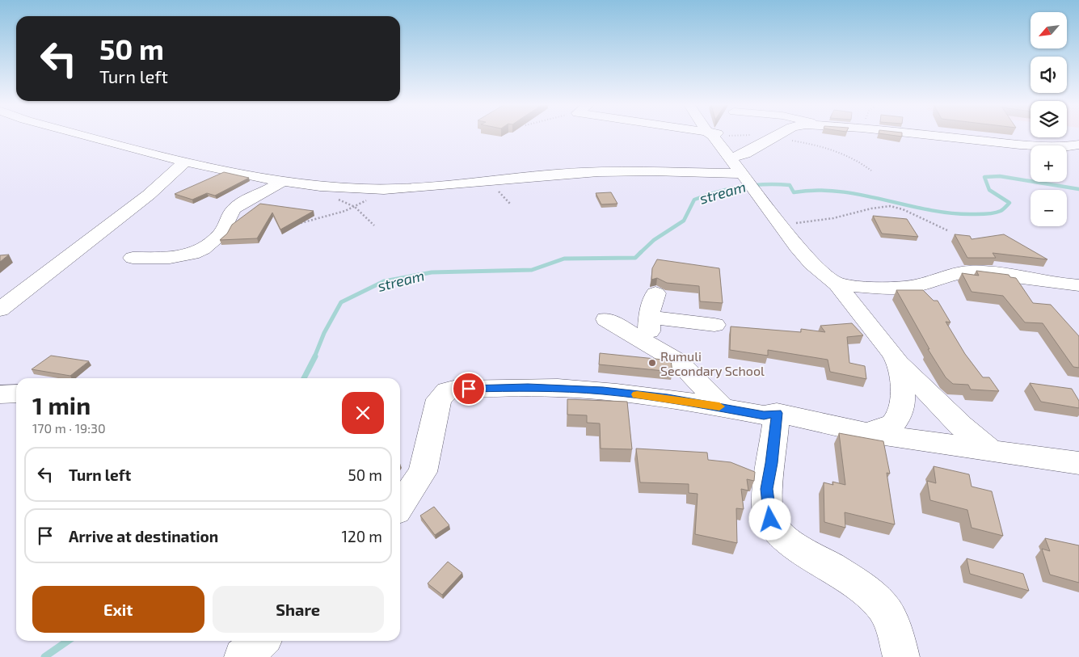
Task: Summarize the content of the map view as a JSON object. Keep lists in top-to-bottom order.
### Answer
{
  "water": ["stream"],
  "places": ["Rumuli Secondary School"],
  "north": "bottom left",
  "page": {
    "map_buttons": ["+", "−"],
    "turn": ["50 m", "Turn left"],
    "heading": ["1 min", "170 m · 19:30"],
    "list": [
      {
        "name": "Turn left",
        "value": "50 m"
      },
      {
        "name": "Arrive at destination",
        "value": "120 m"
      }
    ],
    "buttons": ["Exit", "Share"]
  }
}
